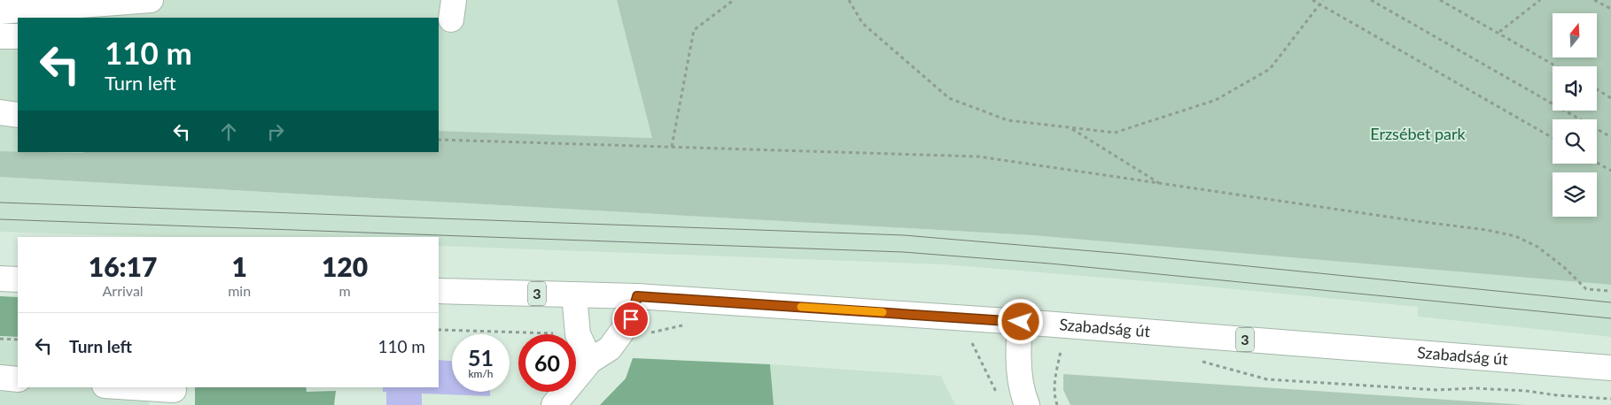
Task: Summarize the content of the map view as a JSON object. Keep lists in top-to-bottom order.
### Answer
{
  "streets": {
    "main road": ["3", "Szabadság út"]
  },
  "parks": ["Erzsébet park"],
  "north": "top",
  "page": {
    "turn": ["110 m", "Turn left"],
    "eta": [
      "16:17",
      "Arrival",
      "1",
      "min",
      "120",
      "m"
    ],
    "list": [
      {
        "name": "Turn left",
        "value": "110 m"
      }
    ],
    "speed": "51 km/h",
    "limit": "60"
  }
}
